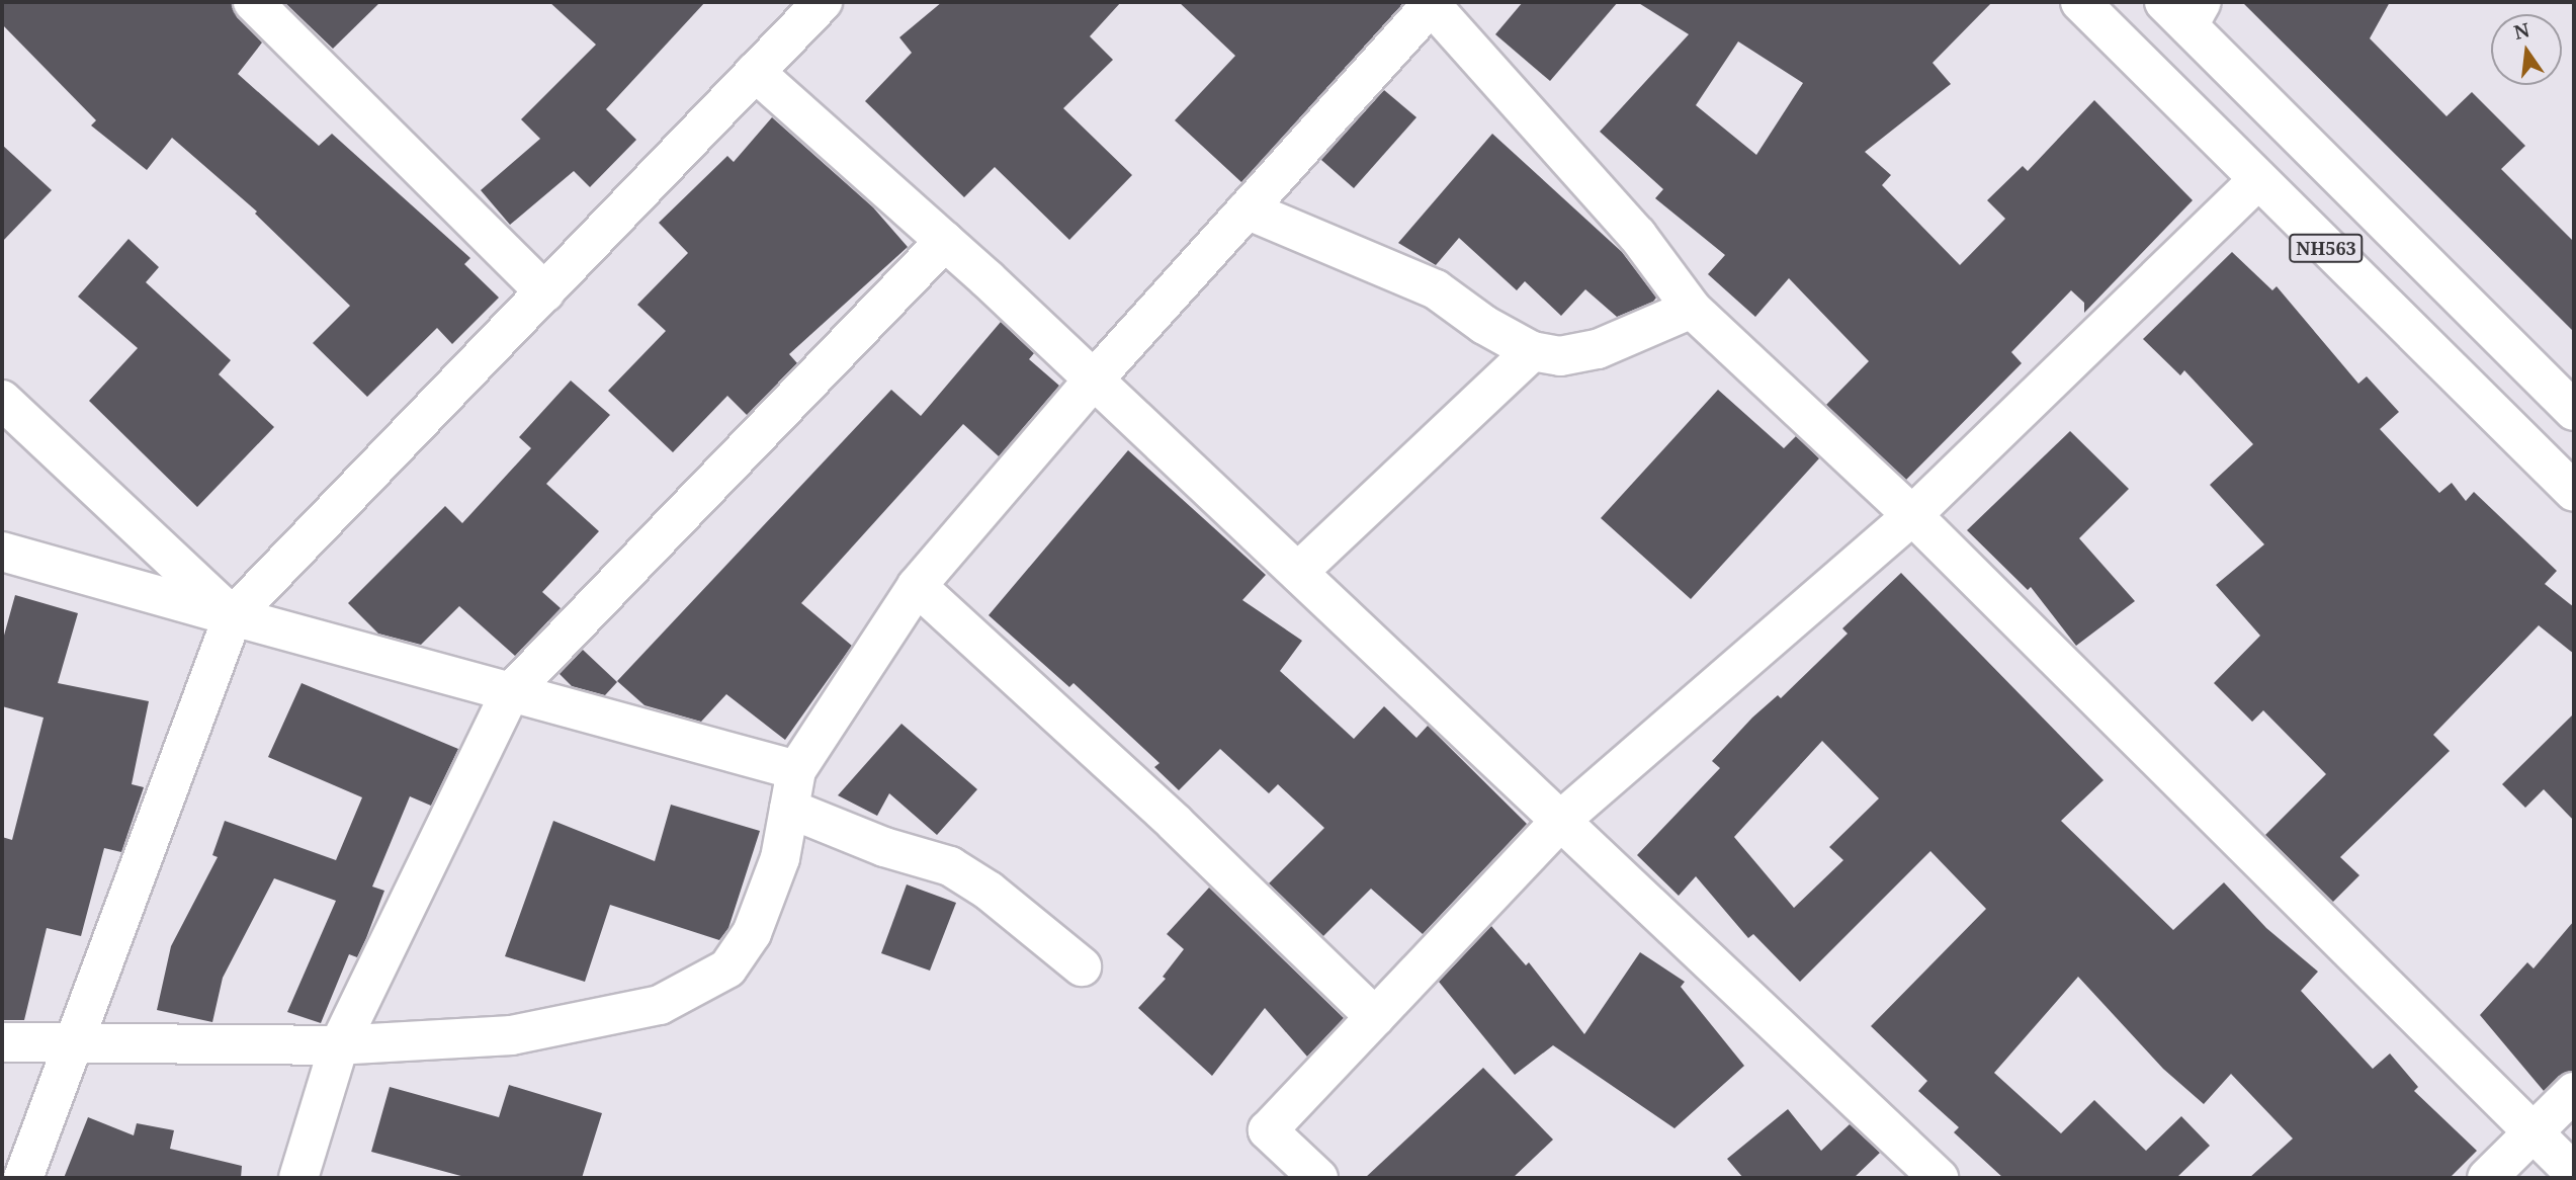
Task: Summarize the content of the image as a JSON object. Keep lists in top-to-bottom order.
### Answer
{
  "streets": {
    "main road": ["NH563"]
  },
  "north": "top"
}
